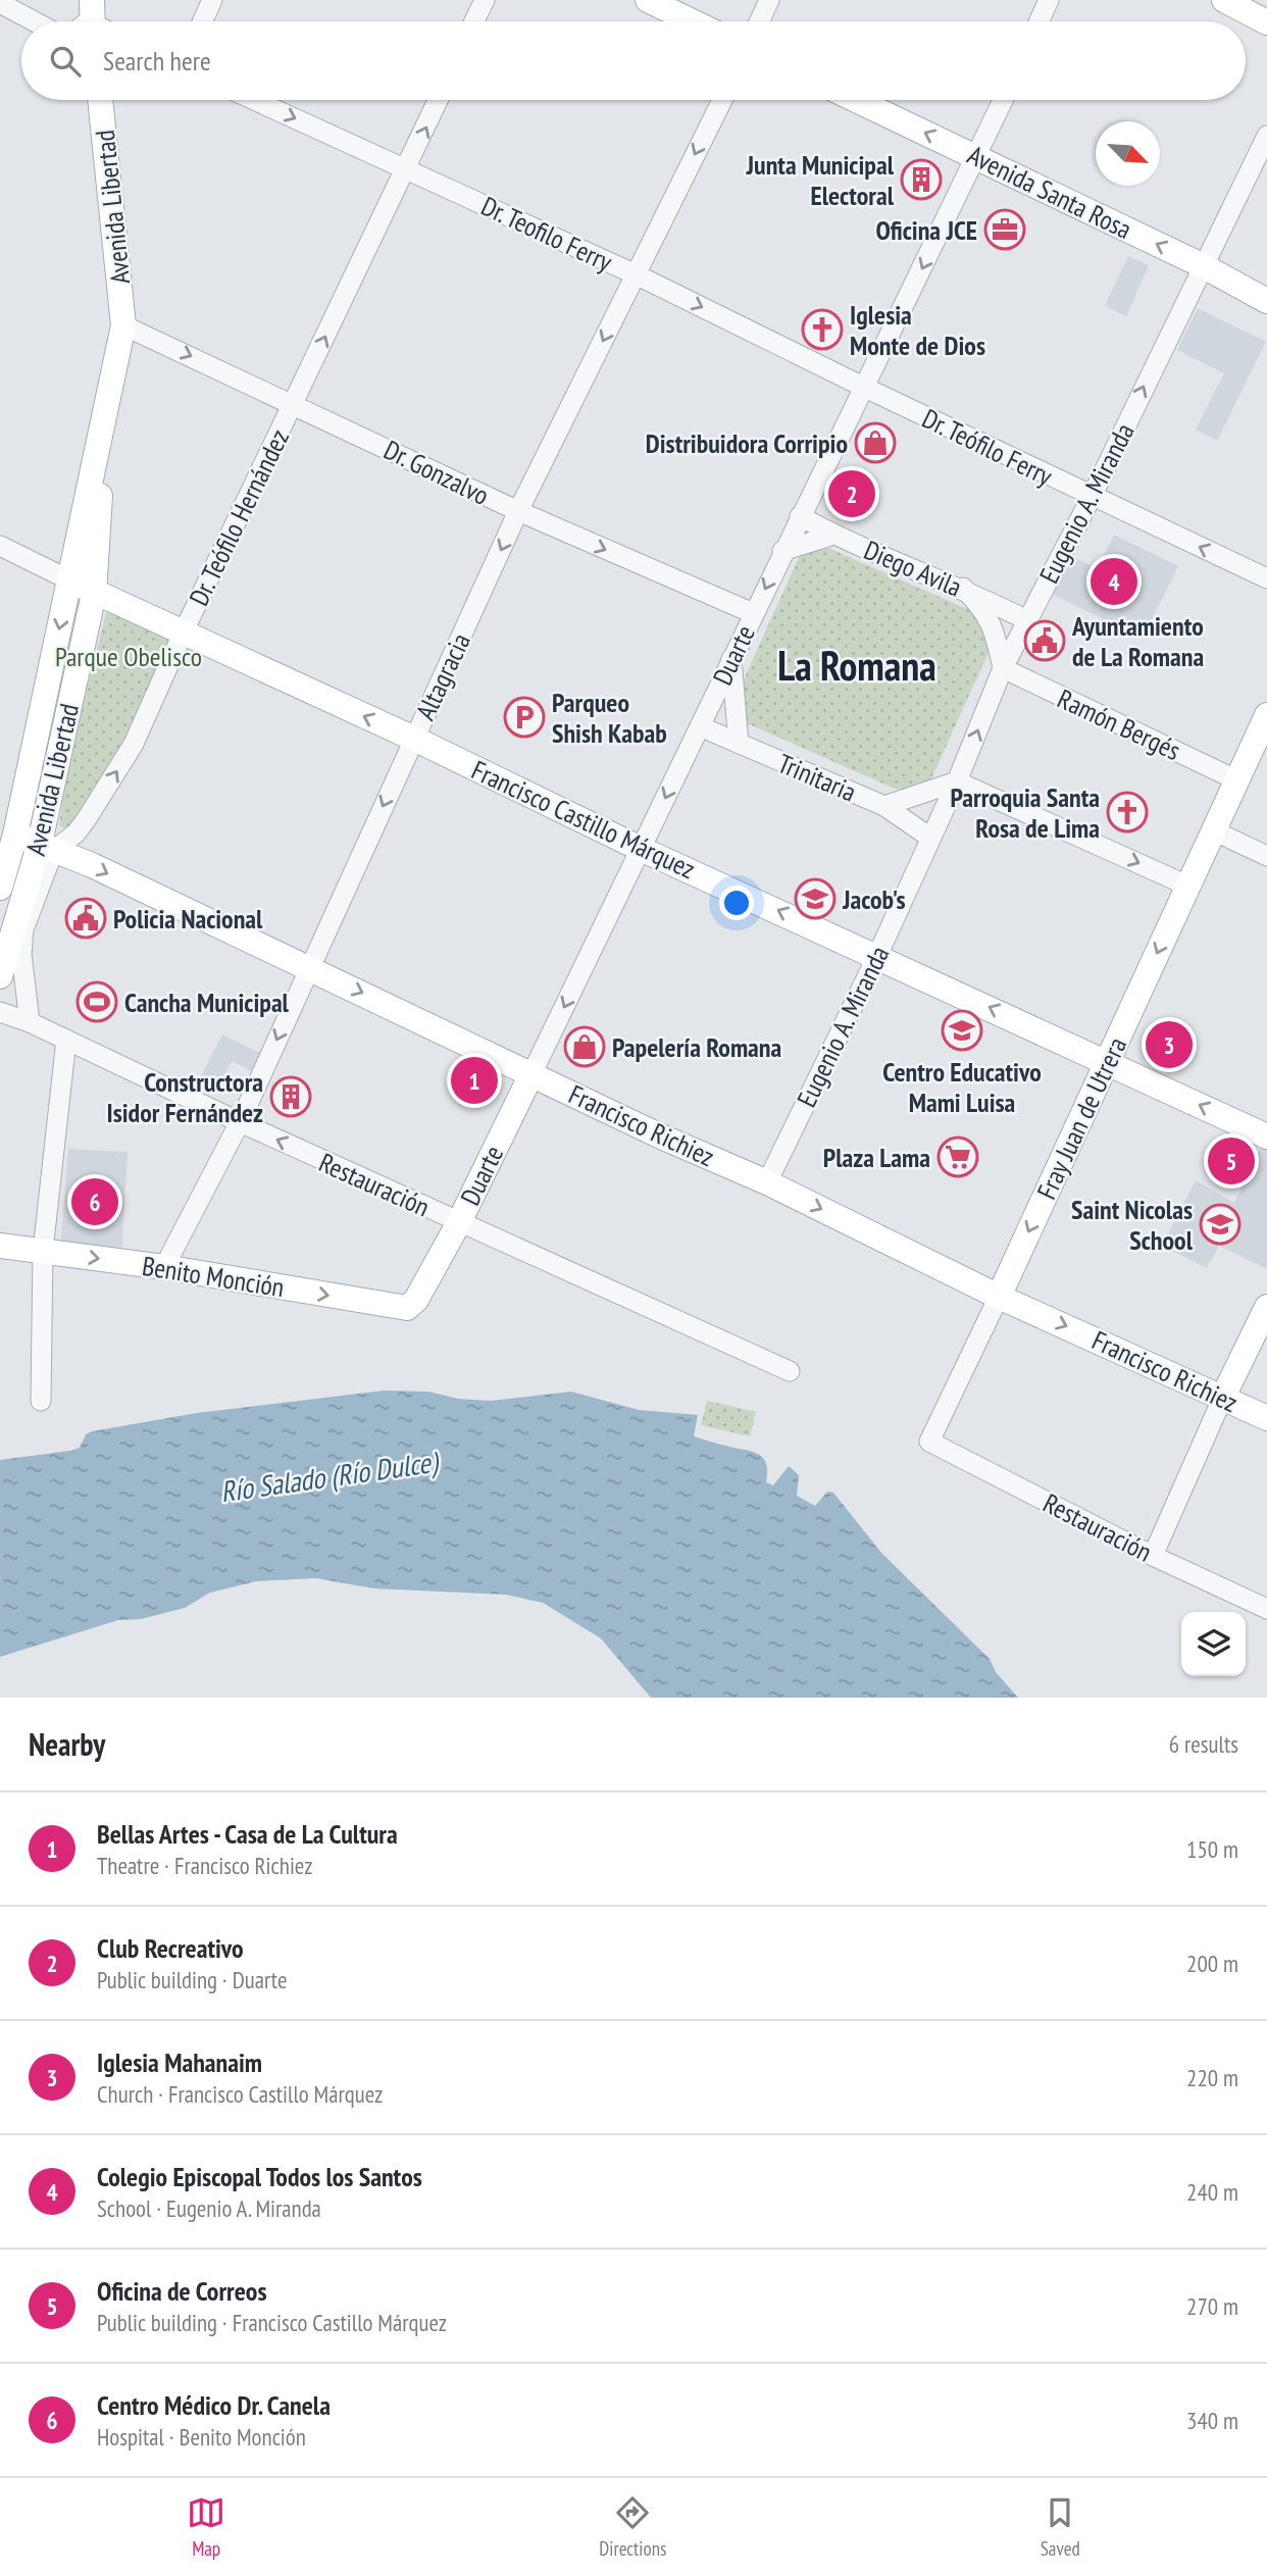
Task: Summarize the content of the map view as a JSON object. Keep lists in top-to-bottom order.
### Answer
{
  "streets": {
    "main road": [
      "Avenida Santa Rosa",
      "Avenida Libertad",
      "Duarte",
      "Francisco Castillo Márquez",
      "Fray Juan de Utrera",
      "Francisco Richiez",
      "Benito Monción"
    ],
    "street": [
      "Dr. Teofilo Ferry",
      "Dr. Teófilo Ferry",
      "Dr. Gonzalvo",
      "Eugenio A. Miranda",
      "Dr. Teófilo Hernández",
      "Diego Avila",
      "Altagracia",
      "Ramón Bergés",
      "Trinitaria",
      "Restauración"
    ]
  },
  "crossings": [
    ["Avenida Santa Rosa", "Eugenio A. Miranda"],
    ["Avenida Santa Rosa", "Duarte"],
    ["Avenida Libertad", "Dr. Gonzalvo"],
    ["Avenida Libertad", "Dr. Teófilo Hernández"],
    ["Avenida Libertad", "Francisco Castillo Márquez"],
    ["Avenida Libertad", "Francisco Richiez"],
    ["Dr. Teofilo Ferry", "Dr. Teófilo Ferry"],
    ["Dr. Teofilo Ferry", "Dr. Teófilo Hernández"],
    ["Dr. Teofilo Ferry", "Duarte"],
    ["Dr. Teofilo Ferry", "Altagracia"],
    ["Dr. Teófilo Ferry", "Eugenio A. Miranda"],
    ["Dr. Teófilo Ferry", "Duarte"],
    ["Dr. Gonzalvo", "Dr. Teófilo Hernández"],
    ["Dr. Gonzalvo", "Duarte"],
    ["Dr. Gonzalvo", "Altagracia"],
    ["Eugenio A. Miranda", "Diego Avila"],
    ["Eugenio A. Miranda", "Ramón Bergés"],
    ["Eugenio A. Miranda", "Trinitaria"],
    ["Eugenio A. Miranda", "Francisco Castillo Márquez"],
    ["Eugenio A. Miranda", "Francisco Richiez"],
    ["Dr. Teófilo Hernández", "Francisco Castillo Márquez"],
    ["Dr. Teófilo Hernández", "Francisco Richiez"],
    ["Dr. Teófilo Hernández", "Restauración"],
    ["Diego Avila", "Duarte"],
    ["Duarte", "Trinitaria"],
    ["Duarte", "Francisco Castillo Márquez"],
    ["Duarte", "Francisco Richiez"],
    ["Duarte", "Restauración"],
    ["Duarte", "Benito Monción"],
    ["Altagracia", "Francisco Castillo Márquez"],
    ["Altagracia", "Francisco Richiez"],
    ["Altagracia", "Restauración"],
    ["Altagracia", "Benito Monción"],
    ["Ramón Bergés", "Fray Juan de Utrera"],
    ["Francisco Castillo Márquez", "Fray Juan de Utrera"],
    ["Fray Juan de Utrera", "Francisco Richiez"],
    ["Fray Juan de Utrera", "Restauración"]
  ],
  "one_way": [
    "Avenida Santa Rosa",
    "Dr. Teofilo Ferry",
    "Dr. Teófilo Ferry",
    "Dr. Gonzalvo",
    "Dr. Teófilo Hernández",
    "Duarte",
    "Altagracia",
    "Francisco Castillo Márquez",
    "Fray Juan de Utrera",
    "Francisco Richiez",
    "Benito Monción"
  ],
  "districts": ["La Romana"],
  "water": ["Río Salado (Río Dulce)"],
  "parks": ["Parque Obelisco"],
  "places": {
    "building": ["Junta Municipal Electoral", "Constructora Isidor Fernández"],
    "office": ["Oficina JCE"],
    "church": ["Iglesia Monte de Dios", "Parroquia Santa Rosa de Lima"],
    "shop": ["Distribuidora Corripio", "Papelería Romana"],
    "public building": ["Ayuntamiento de La Romana", "Policia Nacional"],
    "parking": ["Parqueo Shish Kabab"],
    "school or university": ["Jacob's", "Centro Educativo Mami Luisa", "Saint Nicolas School"],
    "sports": ["Cancha Municipal"],
    "supermarket": ["Plaza Lama"]
  },
  "north": "bottom right",
  "page": {
    "search": "Search here",
    "pins": [
      "2",
      "4",
      "3",
      "1",
      "5",
      "6"
    ],
    "heading": ["Nearby", "6 results"],
    "list": [
      {
        "mark": "1",
        "name": "Bellas Artes - Casa de La Cultura",
        "note": "Theatre · Francisco Richiez",
        "value": "150 m"
      },
      {
        "mark": "2",
        "name": "Club Recreativo",
        "note": "Public building · Duarte",
        "value": "200 m"
      },
      {
        "mark": "3",
        "name": "Iglesia Mahanaim",
        "note": "Church · Francisco Castillo Márquez",
        "value": "220 m"
      },
      {
        "mark": "4",
        "name": "Colegio Episcopal Todos los Santos",
        "note": "School · Eugenio A. Miranda",
        "value": "240 m"
      },
      {
        "mark": "5",
        "name": "Oficina de Correos",
        "note": "Public building · Francisco Castillo Márquez",
        "value": "270 m"
      },
      {
        "mark": "6",
        "name": "Centro Médico Dr. Canela",
        "note": "Hospital · Benito Monción",
        "value": "340 m"
      }
    ],
    "nav": ["Map", "Directions", "Saved"]
  }
}
